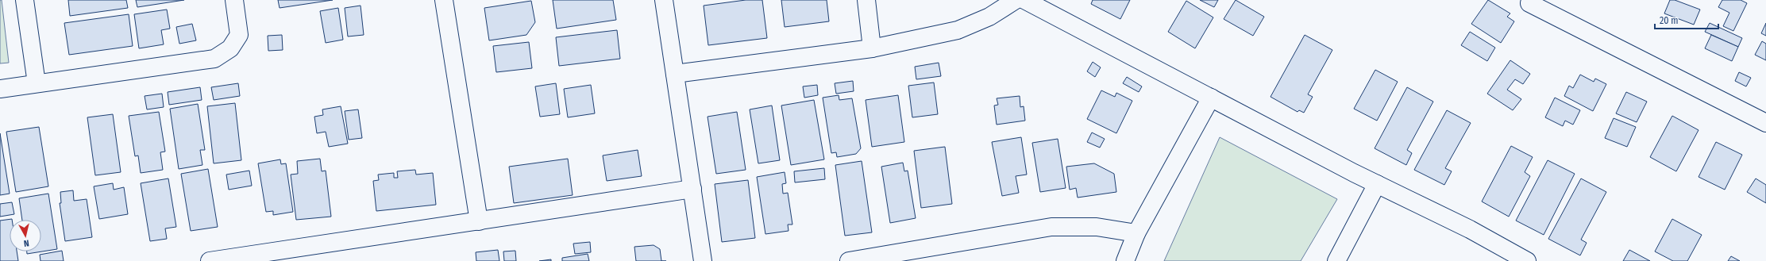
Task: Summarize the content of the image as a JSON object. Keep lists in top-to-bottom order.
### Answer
{
  "scale_bar": "20 m",
  "north": "bottom"
}
